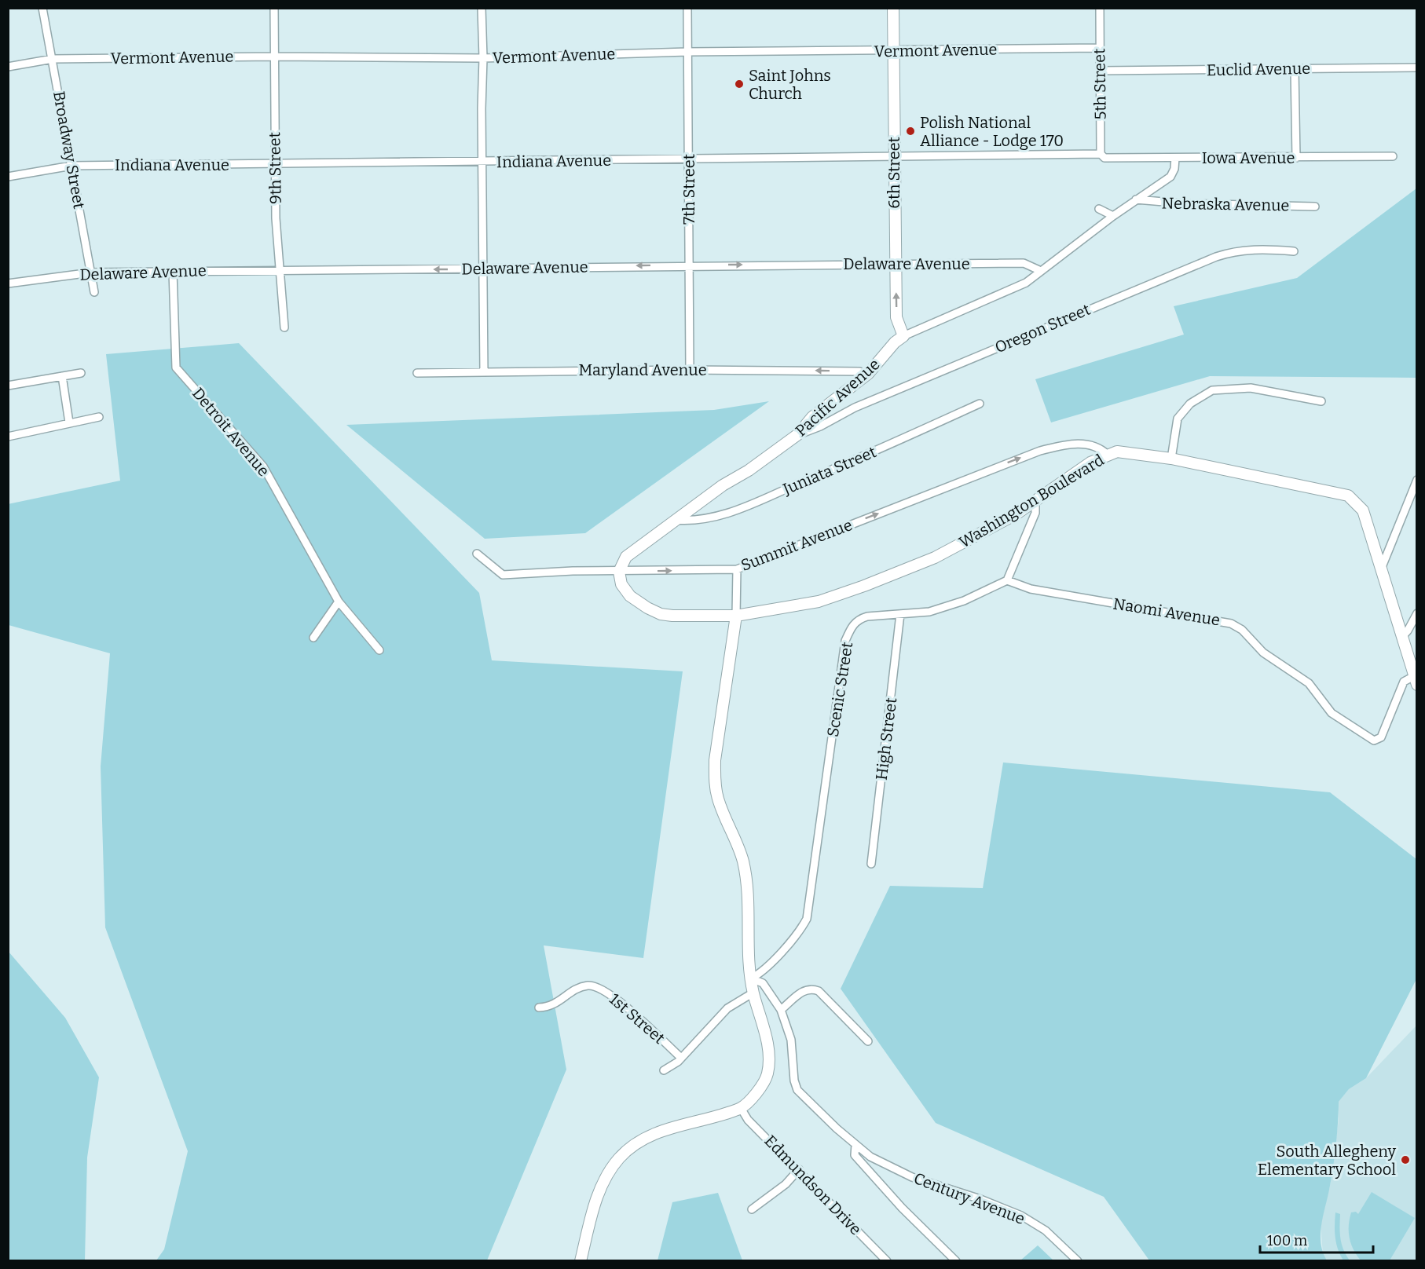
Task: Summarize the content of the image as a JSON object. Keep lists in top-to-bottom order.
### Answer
{
  "streets": {
    "street": [
      "Vermont Avenue",
      "Euclid Avenue",
      "5th Street",
      "Broadway Street",
      "Iowa Avenue",
      "Indiana Avenue",
      "9th Street",
      "6th Street",
      "7th Street",
      "Nebraska Avenue",
      "Delaware Avenue",
      "Oregon Street",
      "Maryland Avenue",
      "Pacific Avenue",
      "Detroit Avenue",
      "Juniata Street",
      "Washington Boulevard",
      "Summit Avenue",
      "Naomi Avenue",
      "Scenic Street",
      "High Street",
      "1st Street",
      "Edmundson Drive",
      "Century Avenue"
    ]
  },
  "crossings": [
    ["Vermont Avenue", "5th Street"],
    ["Vermont Avenue", "Broadway Street"],
    ["Vermont Avenue", "9th Street"],
    ["Vermont Avenue", "6th Street"],
    ["Vermont Avenue", "7th Street"],
    ["Euclid Avenue", "5th Street"],
    ["5th Street", "Iowa Avenue"],
    ["5th Street", "Indiana Avenue"],
    ["Broadway Street", "Indiana Avenue"],
    ["Broadway Street", "Delaware Avenue"],
    ["Iowa Avenue", "Indiana Avenue"],
    ["Iowa Avenue", "Pacific Avenue"],
    ["Indiana Avenue", "9th Street"],
    ["Indiana Avenue", "6th Street"],
    ["Indiana Avenue", "7th Street"],
    ["9th Street", "Delaware Avenue"],
    ["6th Street", "Delaware Avenue"],
    ["6th Street", "Pacific Avenue"],
    ["7th Street", "Delaware Avenue"],
    ["7th Street", "Maryland Avenue"],
    ["Nebraska Avenue", "Pacific Avenue"],
    ["Delaware Avenue", "Pacific Avenue"],
    ["Delaware Avenue", "Detroit Avenue"],
    ["Oregon Street", "Pacific Avenue"],
    ["Maryland Avenue", "Pacific Avenue"],
    ["Pacific Avenue", "Juniata Street"],
    ["Pacific Avenue", "Summit Avenue"],
    ["Washington Boulevard", "Summit Avenue"],
    ["Washington Boulevard", "Naomi Avenue"],
    ["Naomi Avenue", "Scenic Street"],
    ["Scenic Street", "High Street"],
    ["Scenic Street", "Century Avenue"]
  ],
  "one_way": ["Maryland Avenue", "Summit Avenue"],
  "places": ["Saint Johns Church", "Polish National Alliance - Lodge 170", "South Allegheny Elementary School"],
  "scale_bar": "100 m"
}
